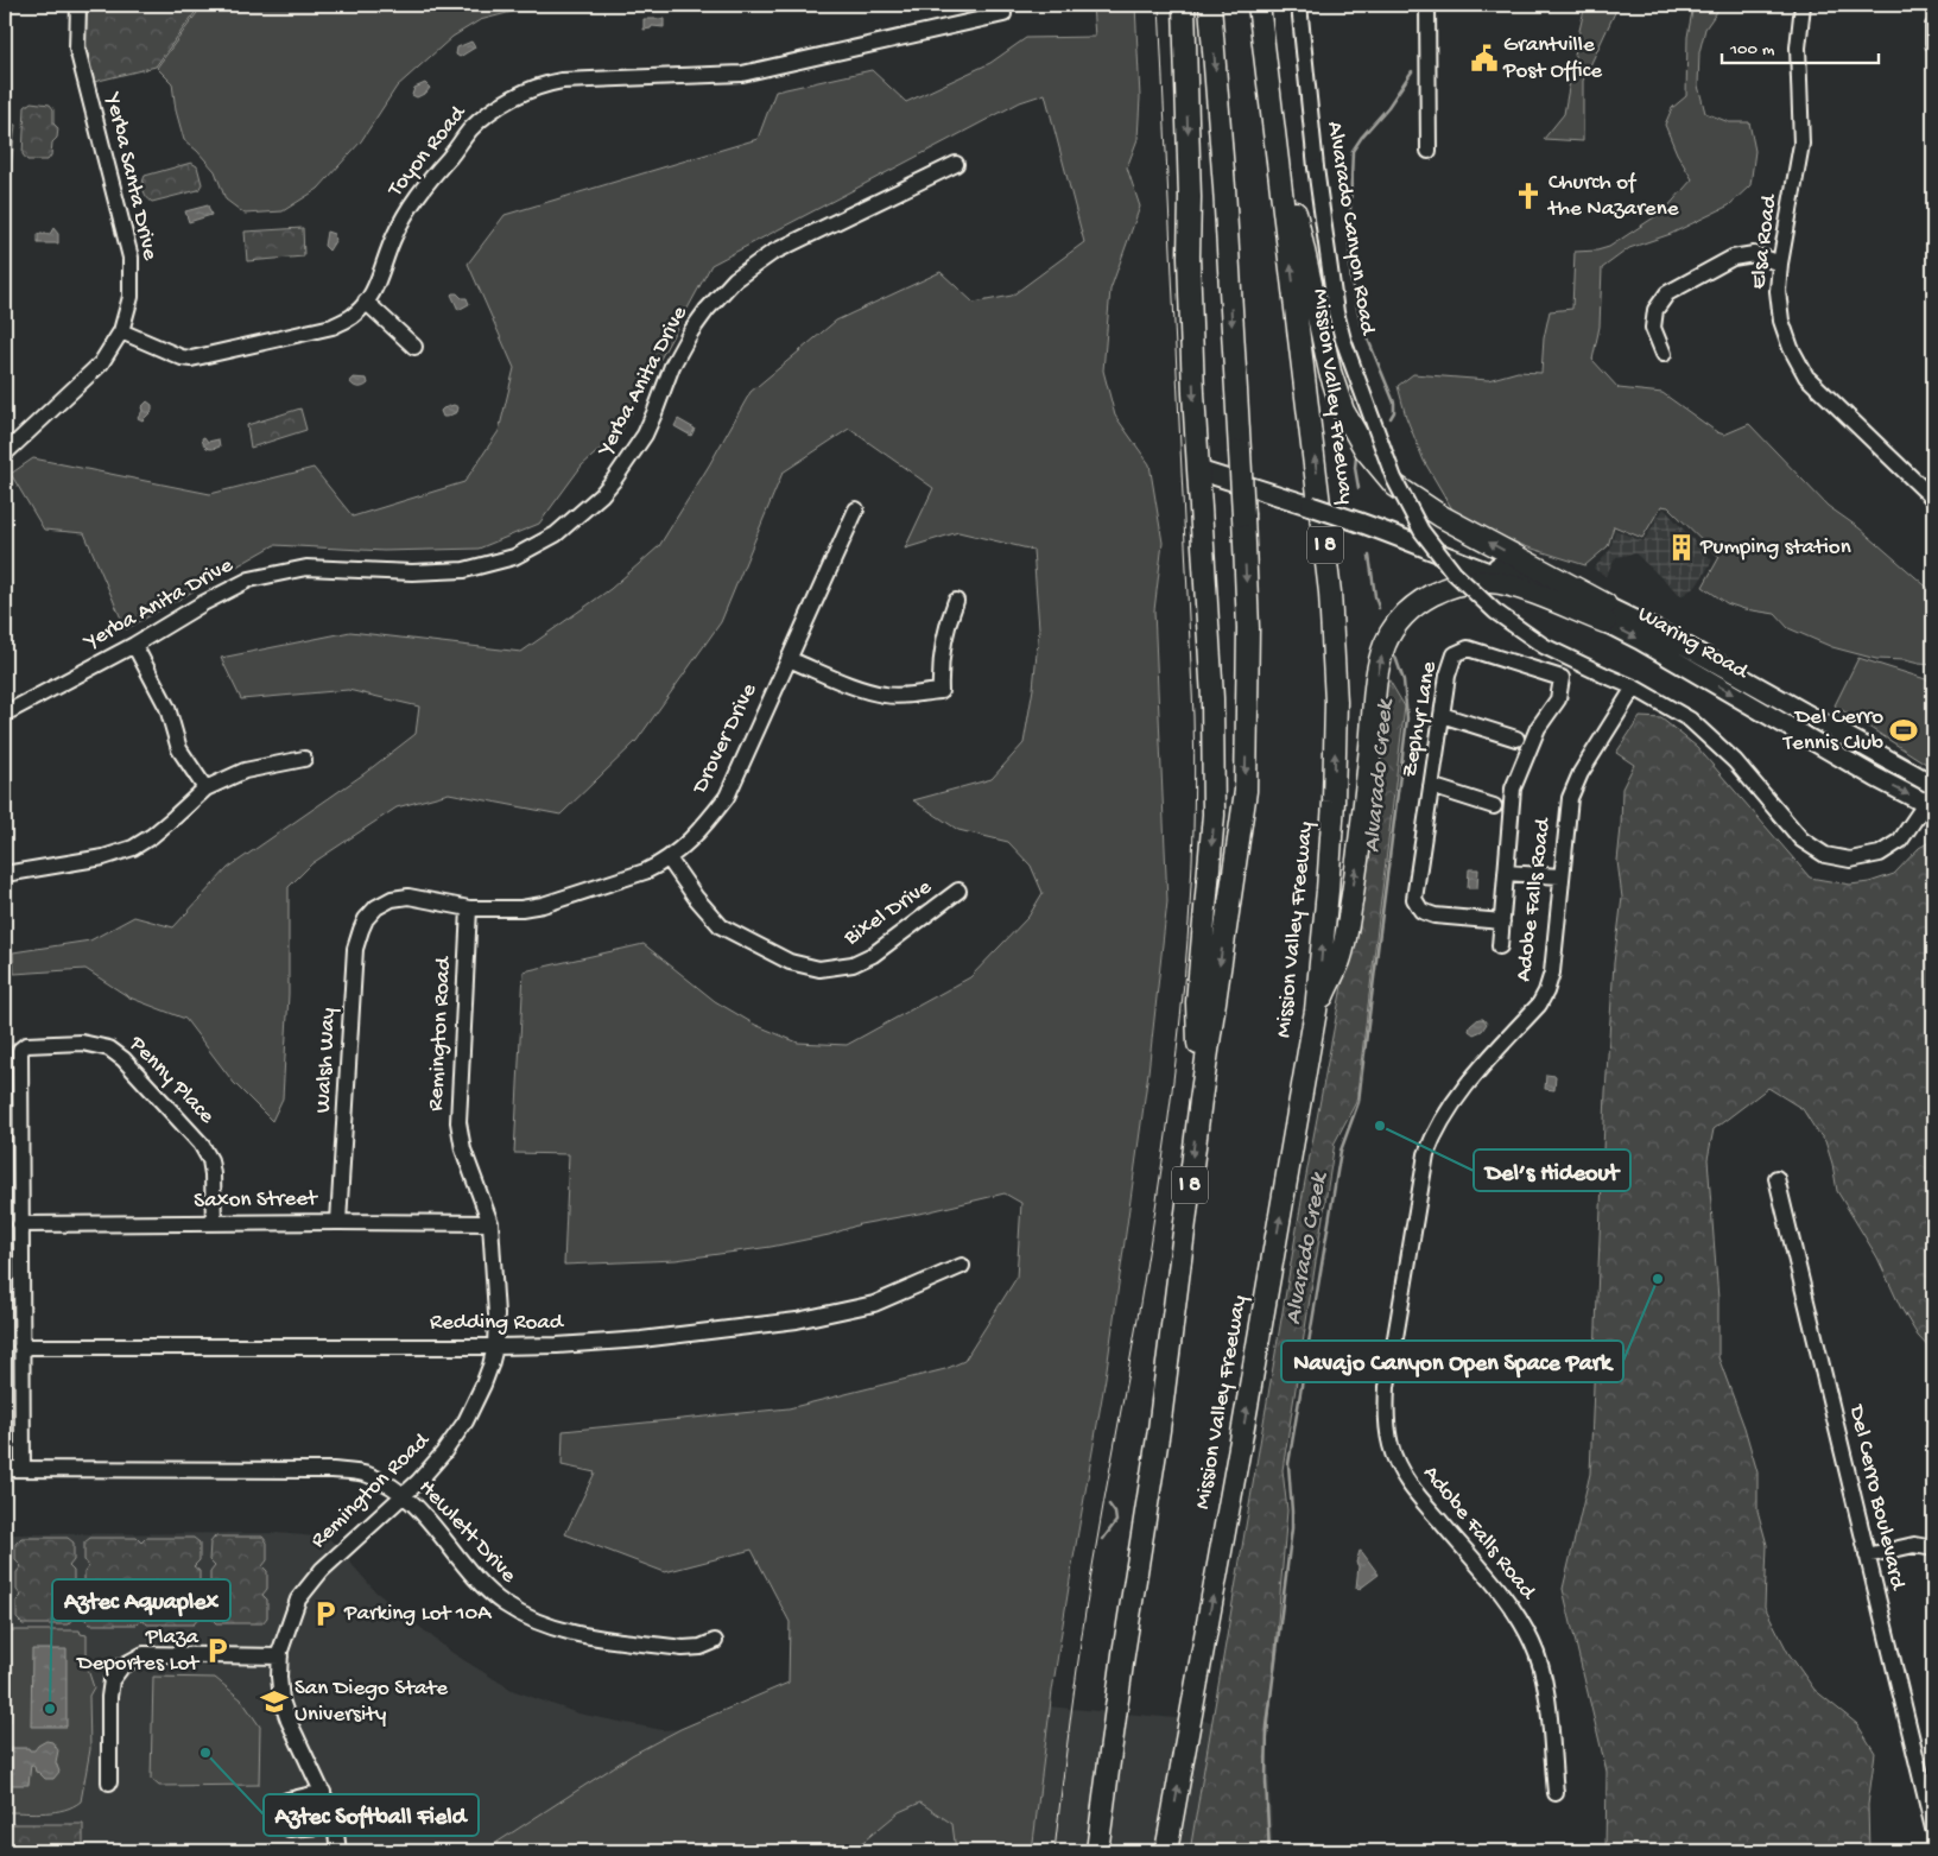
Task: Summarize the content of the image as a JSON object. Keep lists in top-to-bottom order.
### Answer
{
  "streets": {
    "highway": ["Mission Valley Freeway", "I 8"],
    "main road": ["Waring Road"],
    "street": [
      "Toyon Road",
      "Yerba Santa Drive",
      "Alvarado Canyon Road",
      "Elsa Road",
      "Yerba Anita Drive",
      "Zephyr Lane",
      "Drover Drive",
      "Adobe Falls Road",
      "Bixel Drive",
      "Remington Road",
      "Walsh Way",
      "Penny Place",
      "Saxon Street",
      "Redding Road",
      "Del Cerro Boulevard",
      "Hewlett Drive"
    ]
  },
  "crossings": [
    ["Toyon Road", "Yerba Santa Drive"],
    ["Alvarado Canyon Road", "Adobe Falls Road"],
    ["Drover Drive", "Bixel Drive"],
    ["Drover Drive", "Remington Road"],
    ["Drover Drive", "Walsh Way"],
    ["Remington Road", "Saxon Street"],
    ["Remington Road", "Redding Road"],
    ["Remington Road", "Hewlett Drive"],
    ["Walsh Way", "Saxon Street"],
    ["Penny Place", "Saxon Street"]
  ],
  "water": ["Alvarado Creek"],
  "places": {
    "public building": ["Grantville Post Office"],
    "church": ["Church of the Nazarene"],
    "building": ["Pumping station"],
    "sports": ["Del Cerro Tennis Club"],
    "other": [
      "Del’s Hideout",
      "Navajo Canyon Open Space Park",
      "Aztec Aquaplex",
      "Aztec Softball Field"
    ],
    "parking": ["Parking Lot 10A", "Plaza Deportes Lot"],
    "school or university": ["San Diego State University"]
  },
  "scale_bar": "100 m"
}
